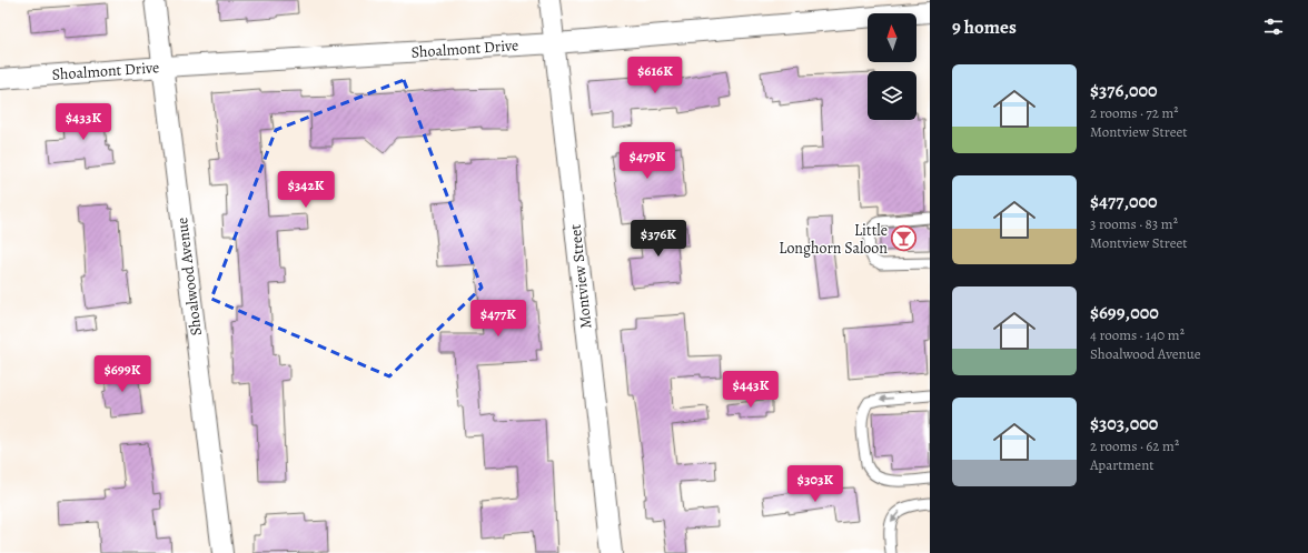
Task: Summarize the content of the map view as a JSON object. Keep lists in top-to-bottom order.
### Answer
{
  "streets": {
    "street": ["Shoalmont Drive", "Shoalwood Avenue", "Montview Street"]
  },
  "crossings": [
    ["Shoalmont Drive", "Shoalwood Avenue"],
    ["Shoalmont Drive", "Montview Street"]
  ],
  "places": {
    "bar": ["Little Longhorn Saloon"]
  },
  "north": "top",
  "page": {
    "heading": "9 homes",
    "list": [
      {
        "name": "$376,000",
        "note": "2 rooms · 72 m² · Montview Street"
      },
      {
        "name": "$477,000",
        "note": "3 rooms · 83 m² · Montview Street"
      },
      {
        "name": "$699,000",
        "note": "4 rooms · 140 m² · Shoalwood Avenue"
      },
      {
        "name": "$303,000",
        "note": "2 rooms · 62 m² · Apartment"
      }
    ],
    "price": [
      "$616K",
      "$433K",
      "$479K",
      "$342K",
      "$376K",
      "$477K",
      "$699K",
      "$443K",
      "$303K"
    ]
  }
}
